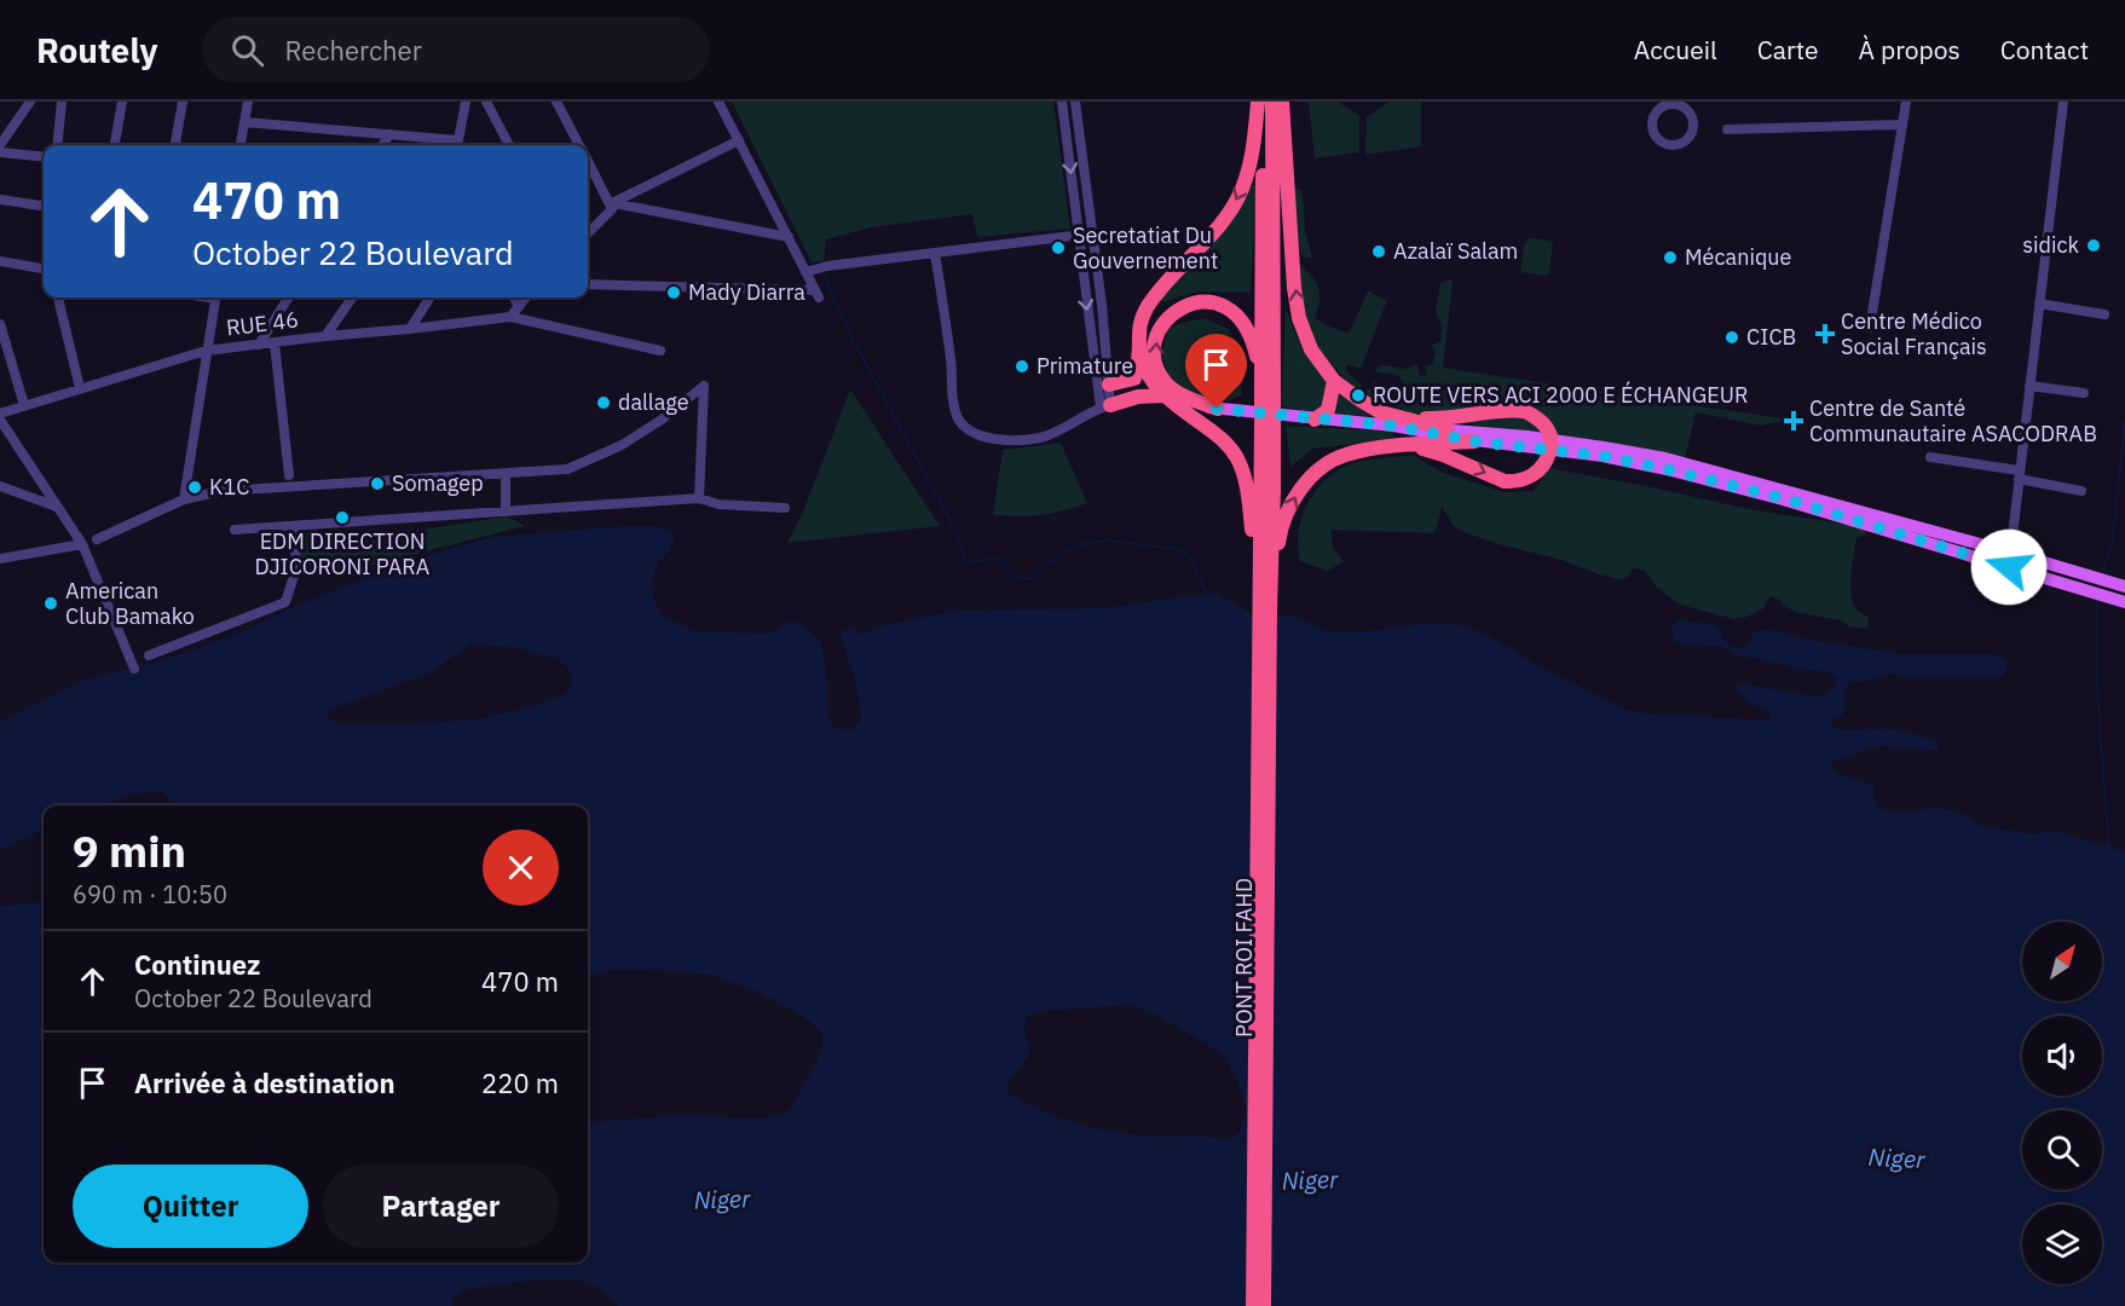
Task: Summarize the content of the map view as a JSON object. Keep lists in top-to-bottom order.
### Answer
{
  "streets": {
    "highway": ["PONT ROI FAHD"],
    "street": ["RUE 46"]
  },
  "water": ["Niger"],
  "places": {
    "other": [
      "sidick",
      "Secretatiat Du Gouvernement",
      "Azalaï Salam",
      "Mécanique",
      "Mady Diarra",
      "CICB",
      "Primature",
      "ROUTE VERS ACI 2000 E ÉCHANGEUR",
      "dallage",
      "Somagep",
      "K1C",
      "EDM DIRECTION DJICORONI PARA",
      "American Club Bamako"
    ],
    "health": ["Centre Médico Social Français", "Centre de Santé Communautaire ASACODRAB"]
  },
  "north": "top right",
  "page": {
    "header": "Routely",
    "search": "Rechercher",
    "nav": [
      "Accueil",
      "Carte",
      "À propos",
      "Contact"
    ],
    "turn": ["470 m", "October 22 Boulevard"],
    "heading": ["9 min", "690 m · 10:50"],
    "list": [
      {
        "name": "Continuez",
        "note": "October 22 Boulevard",
        "value": "470 m"
      },
      {
        "name": "Arrivée à destination",
        "value": "220 m"
      }
    ],
    "buttons": ["Quitter", "Partager"]
  }
}
